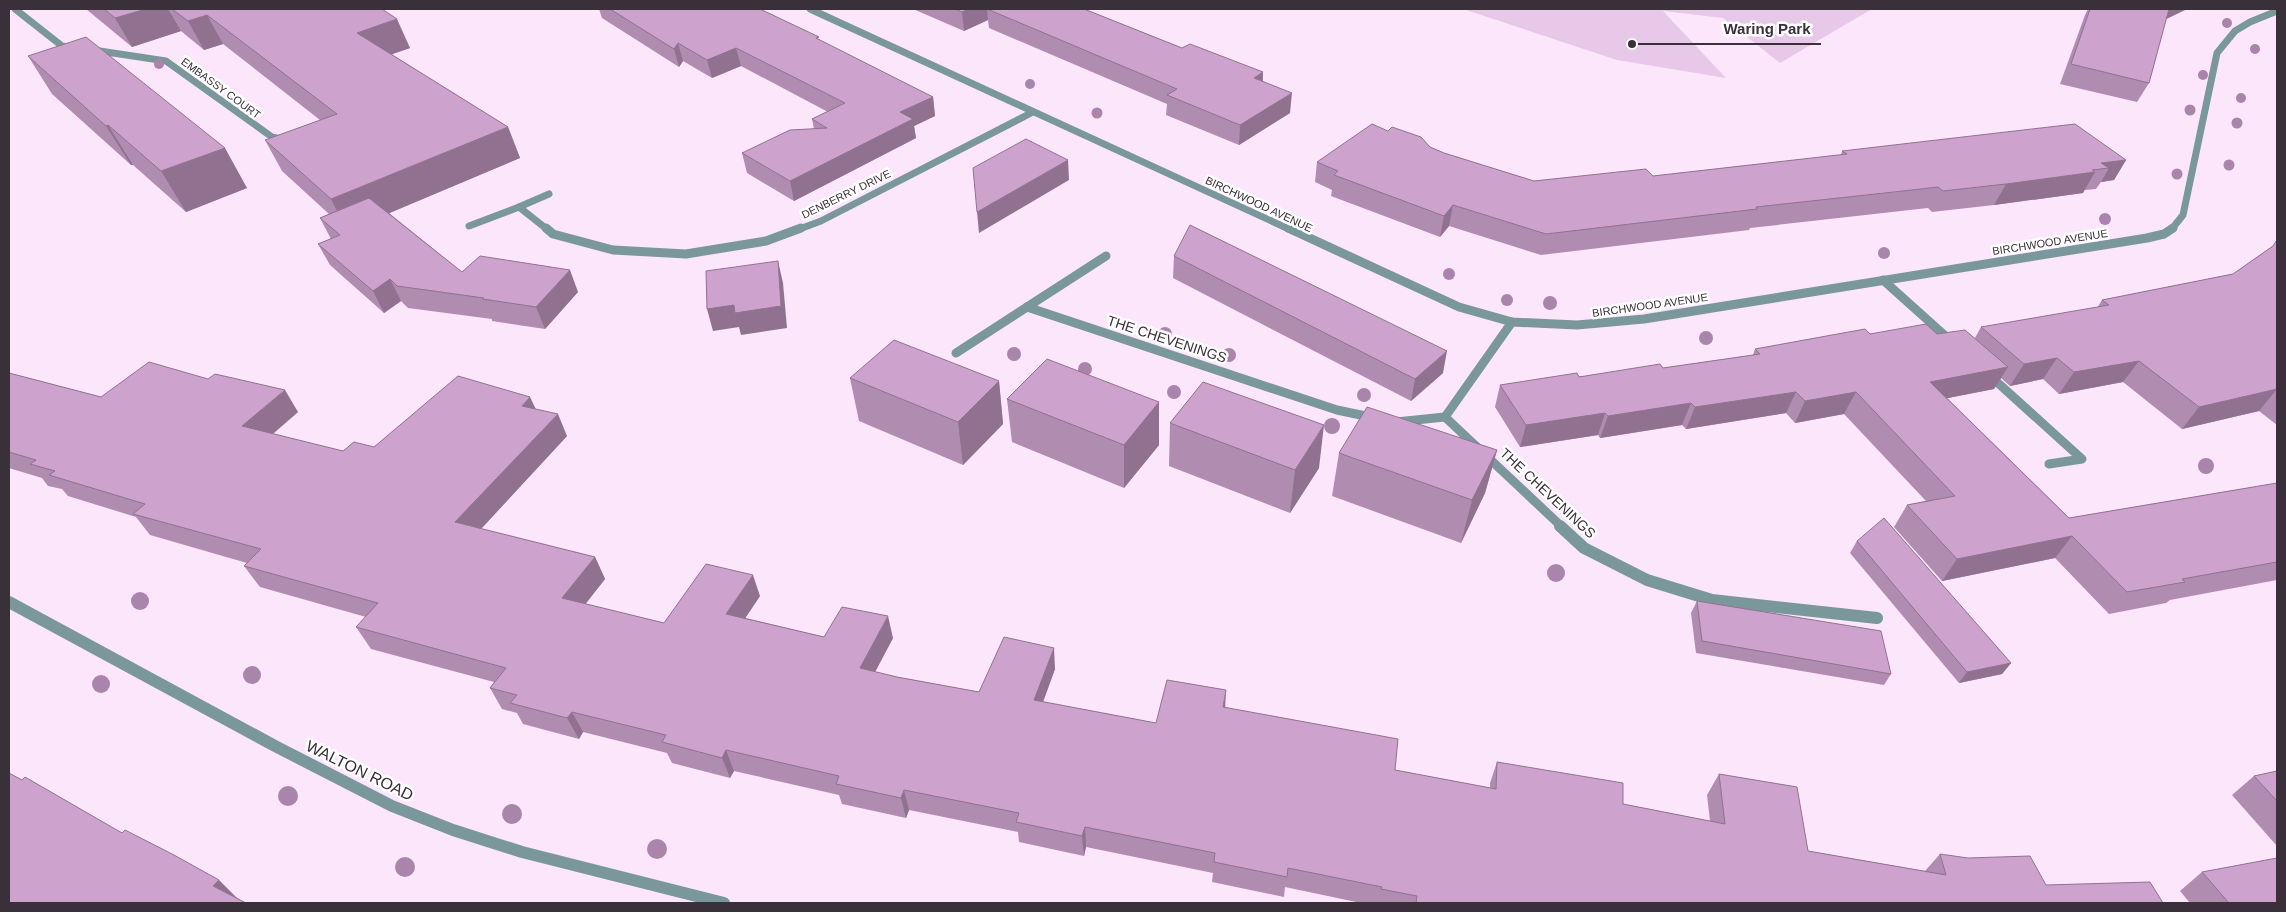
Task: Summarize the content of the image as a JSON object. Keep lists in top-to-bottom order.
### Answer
{
  "streets": {
    "street": [
      "EMBASSY COURT",
      "DENBERRY DRIVE",
      "BIRCHWOOD AVENUE",
      "THE CHEVENINGS",
      "WALTON ROAD"
    ]
  },
  "crossings": [
    ["DENBERRY DRIVE", "BIRCHWOOD AVENUE"]
  ],
  "places": ["Waring Park"]
}
